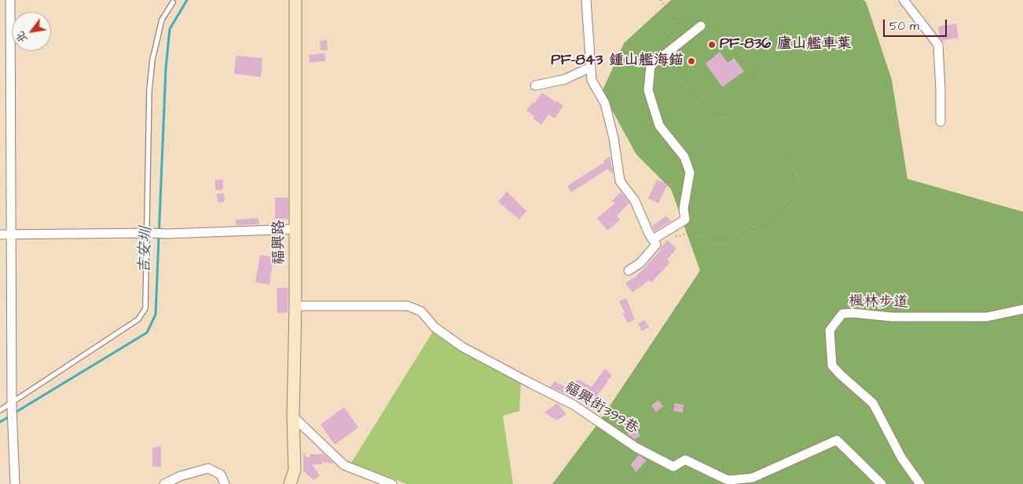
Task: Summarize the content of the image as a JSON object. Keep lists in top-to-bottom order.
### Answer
{
  "streets": {
    "street": ["福興路", "楓林步道", "福興街399巷"]
  },
  "crossings": [
    ["福興路", "福興街399巷"]
  ],
  "water": ["吉安圳"],
  "places": ["PF-836 廬山艦車葉", "PF-843 鍾山艦海錨"],
  "scale_bar": "50 m",
  "north": "bottom left"
}
